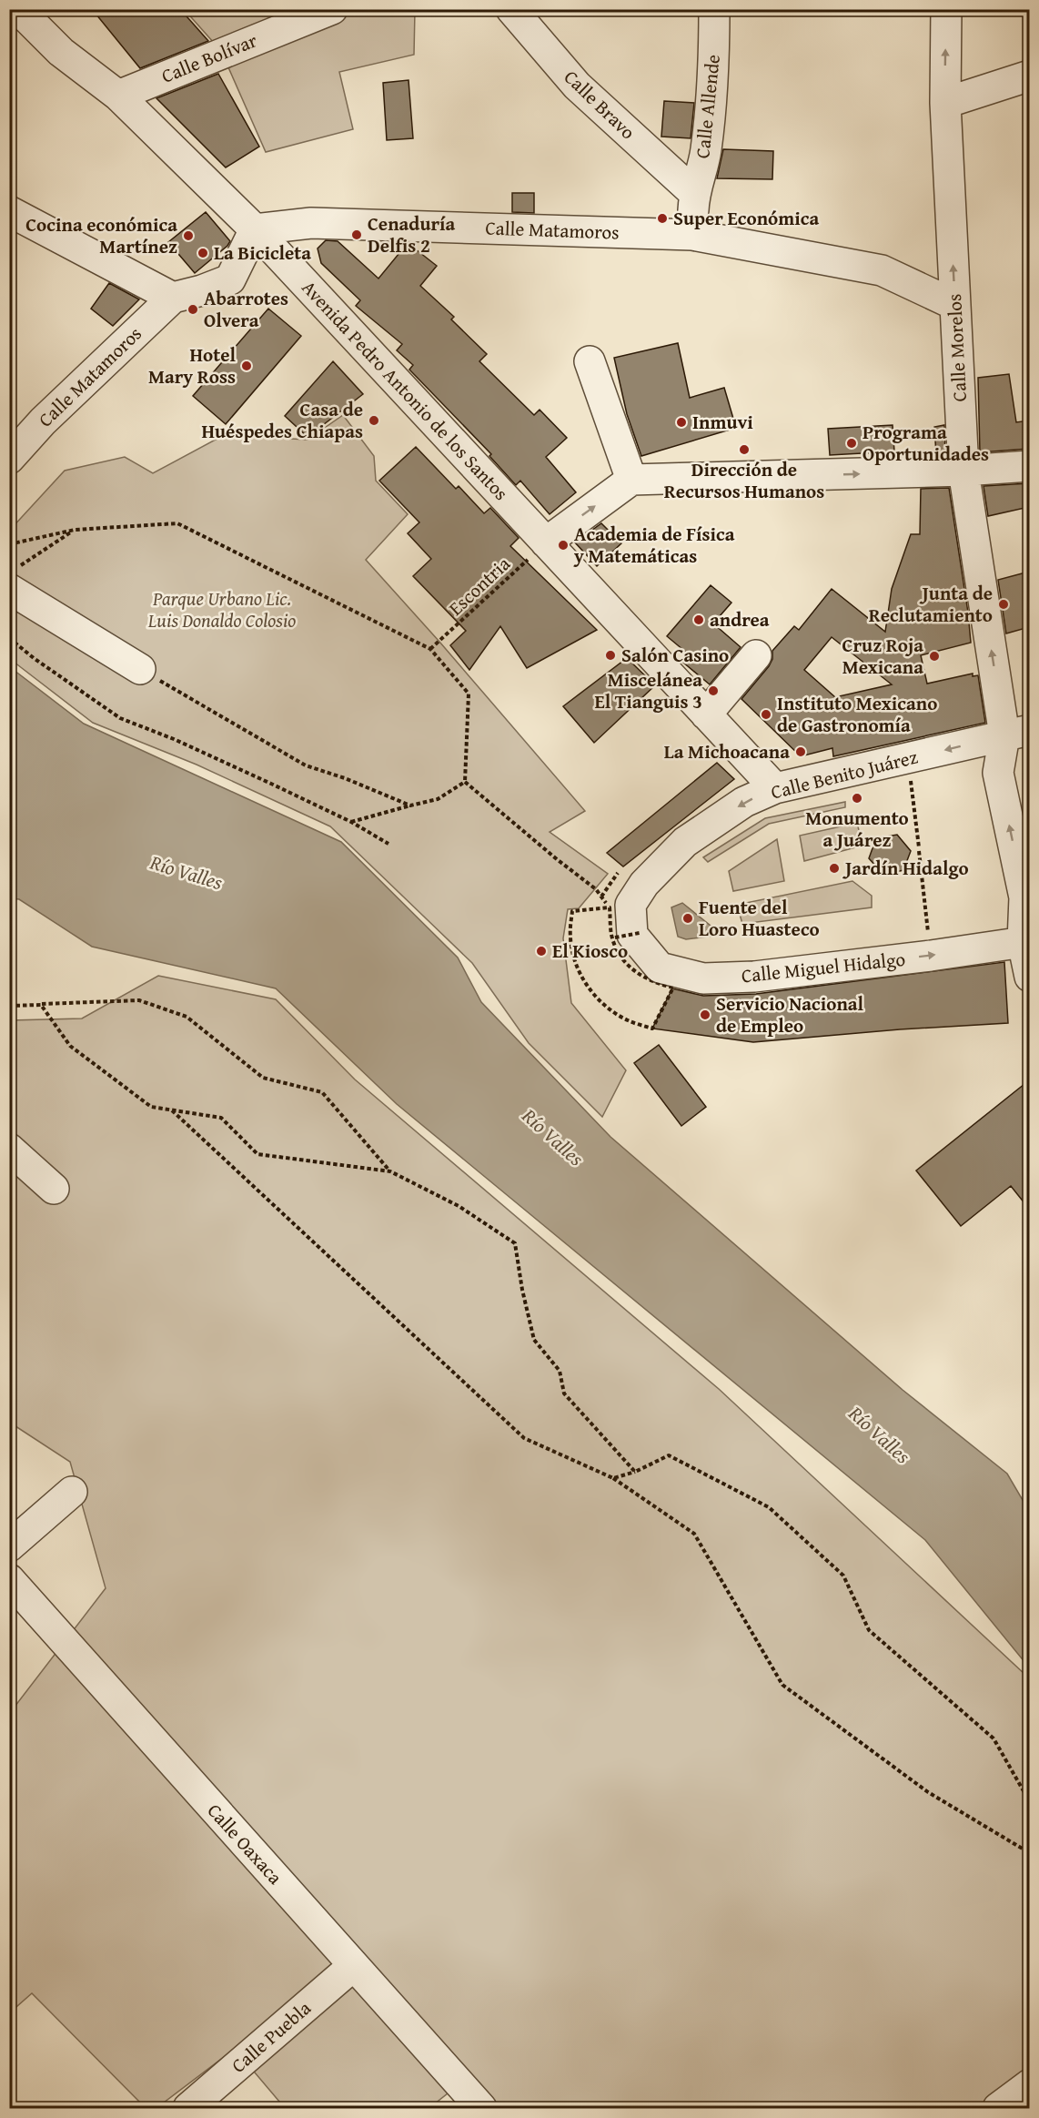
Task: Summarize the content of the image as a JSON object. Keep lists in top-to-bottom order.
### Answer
{
  "streets": {
    "street": [
      "Calle Bolívar",
      "Calle Bravo",
      "Calle Allende",
      "Calle Matamoros",
      "Calle Morelos",
      "Avenida Pedro Antonio de los Santos",
      "Calle Benito Juárez",
      "Calle Miguel Hidalgo",
      "Calle Oaxaca",
      "Calle Puebla"
    ],
    "path": ["Escontria"]
  },
  "crossings": [
    ["Calle Bolívar", "Avenida Pedro Antonio de los Santos"],
    ["Calle Bravo", "Calle Allende"],
    ["Calle Allende", "Calle Matamoros"],
    ["Calle Matamoros", "Calle Morelos"],
    ["Calle Matamoros", "Avenida Pedro Antonio de los Santos"],
    ["Calle Morelos", "Calle Benito Juárez"],
    ["Calle Morelos", "Calle Miguel Hidalgo"],
    ["Avenida Pedro Antonio de los Santos", "Escontria"],
    ["Avenida Pedro Antonio de los Santos", "Calle Benito Juárez"],
    ["Calle Benito Juárez", "Calle Miguel Hidalgo"],
    ["Calle Oaxaca", "Calle Puebla"]
  ],
  "one_way": ["Calle Morelos", "Calle Benito Juárez", "Calle Miguel Hidalgo"],
  "water": ["Río Valles"],
  "parks": ["Parque Urbano Lic. Luis Donaldo Colosio"],
  "places": [
    "Super Económica",
    "Cenaduría Delfis 2",
    "Cocina económica Martínez",
    "La Bicicleta",
    "Abarrotes Olvera",
    "Hotel Mary Ross",
    "Casa de Huéspedes Chiapas",
    "Inmuvi",
    "Programa Oportunidades",
    "Dirección de Recursos Humanos",
    "Academia de Física y Matemáticas",
    "Junta de Reclutamiento",
    "andrea",
    "Salón Casino",
    "Cruz Roja Mexicana",
    "Miscelánea El Tianguis 3",
    "Instituto Mexicano de Gastronomía",
    "La Michoacana",
    "Monumento a Juárez",
    "Jardín Hidalgo",
    "Fuente del Loro Huasteco",
    "El Kiosco",
    "Servicio Nacional de Empleo"
  ]
}
